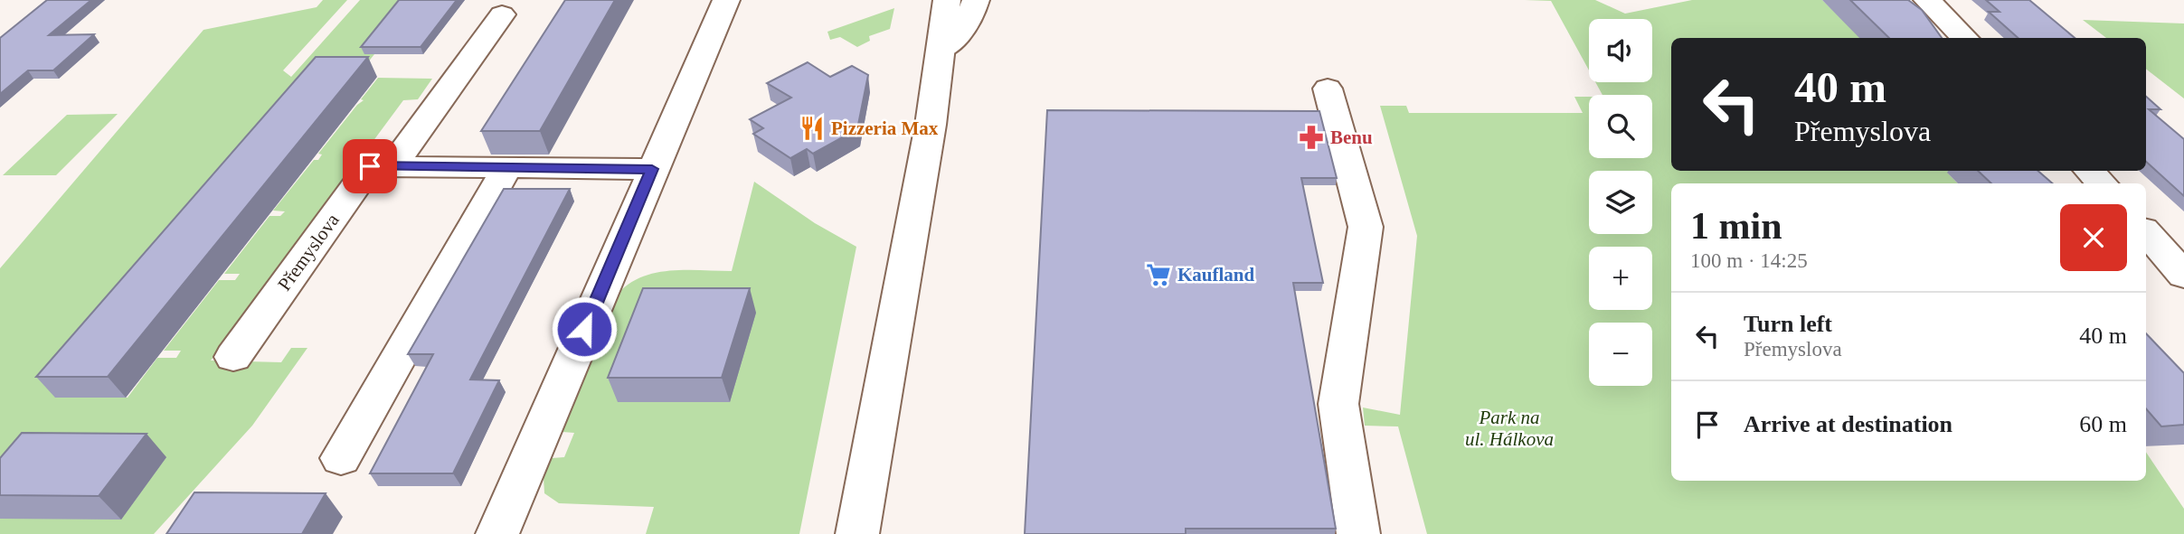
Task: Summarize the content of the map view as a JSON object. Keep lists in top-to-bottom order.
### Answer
{
  "streets": {
    "street": ["Přemyslova"]
  },
  "parks": ["Park na ul. Hálkova"],
  "places": {
    "restaurant": ["Pizzeria Max"],
    "pharmacy": ["Benu"],
    "supermarket": ["Kaufland"]
  },
  "page": {
    "map_buttons": ["+", "−"],
    "turn": ["40 m", "Přemyslova"],
    "heading": ["1 min", "100 m · 14:25"],
    "list": [
      {
        "name": "Turn left",
        "note": "Přemyslova",
        "value": "40 m"
      },
      {
        "name": "Arrive at destination",
        "value": "60 m"
      }
    ]
  }
}
